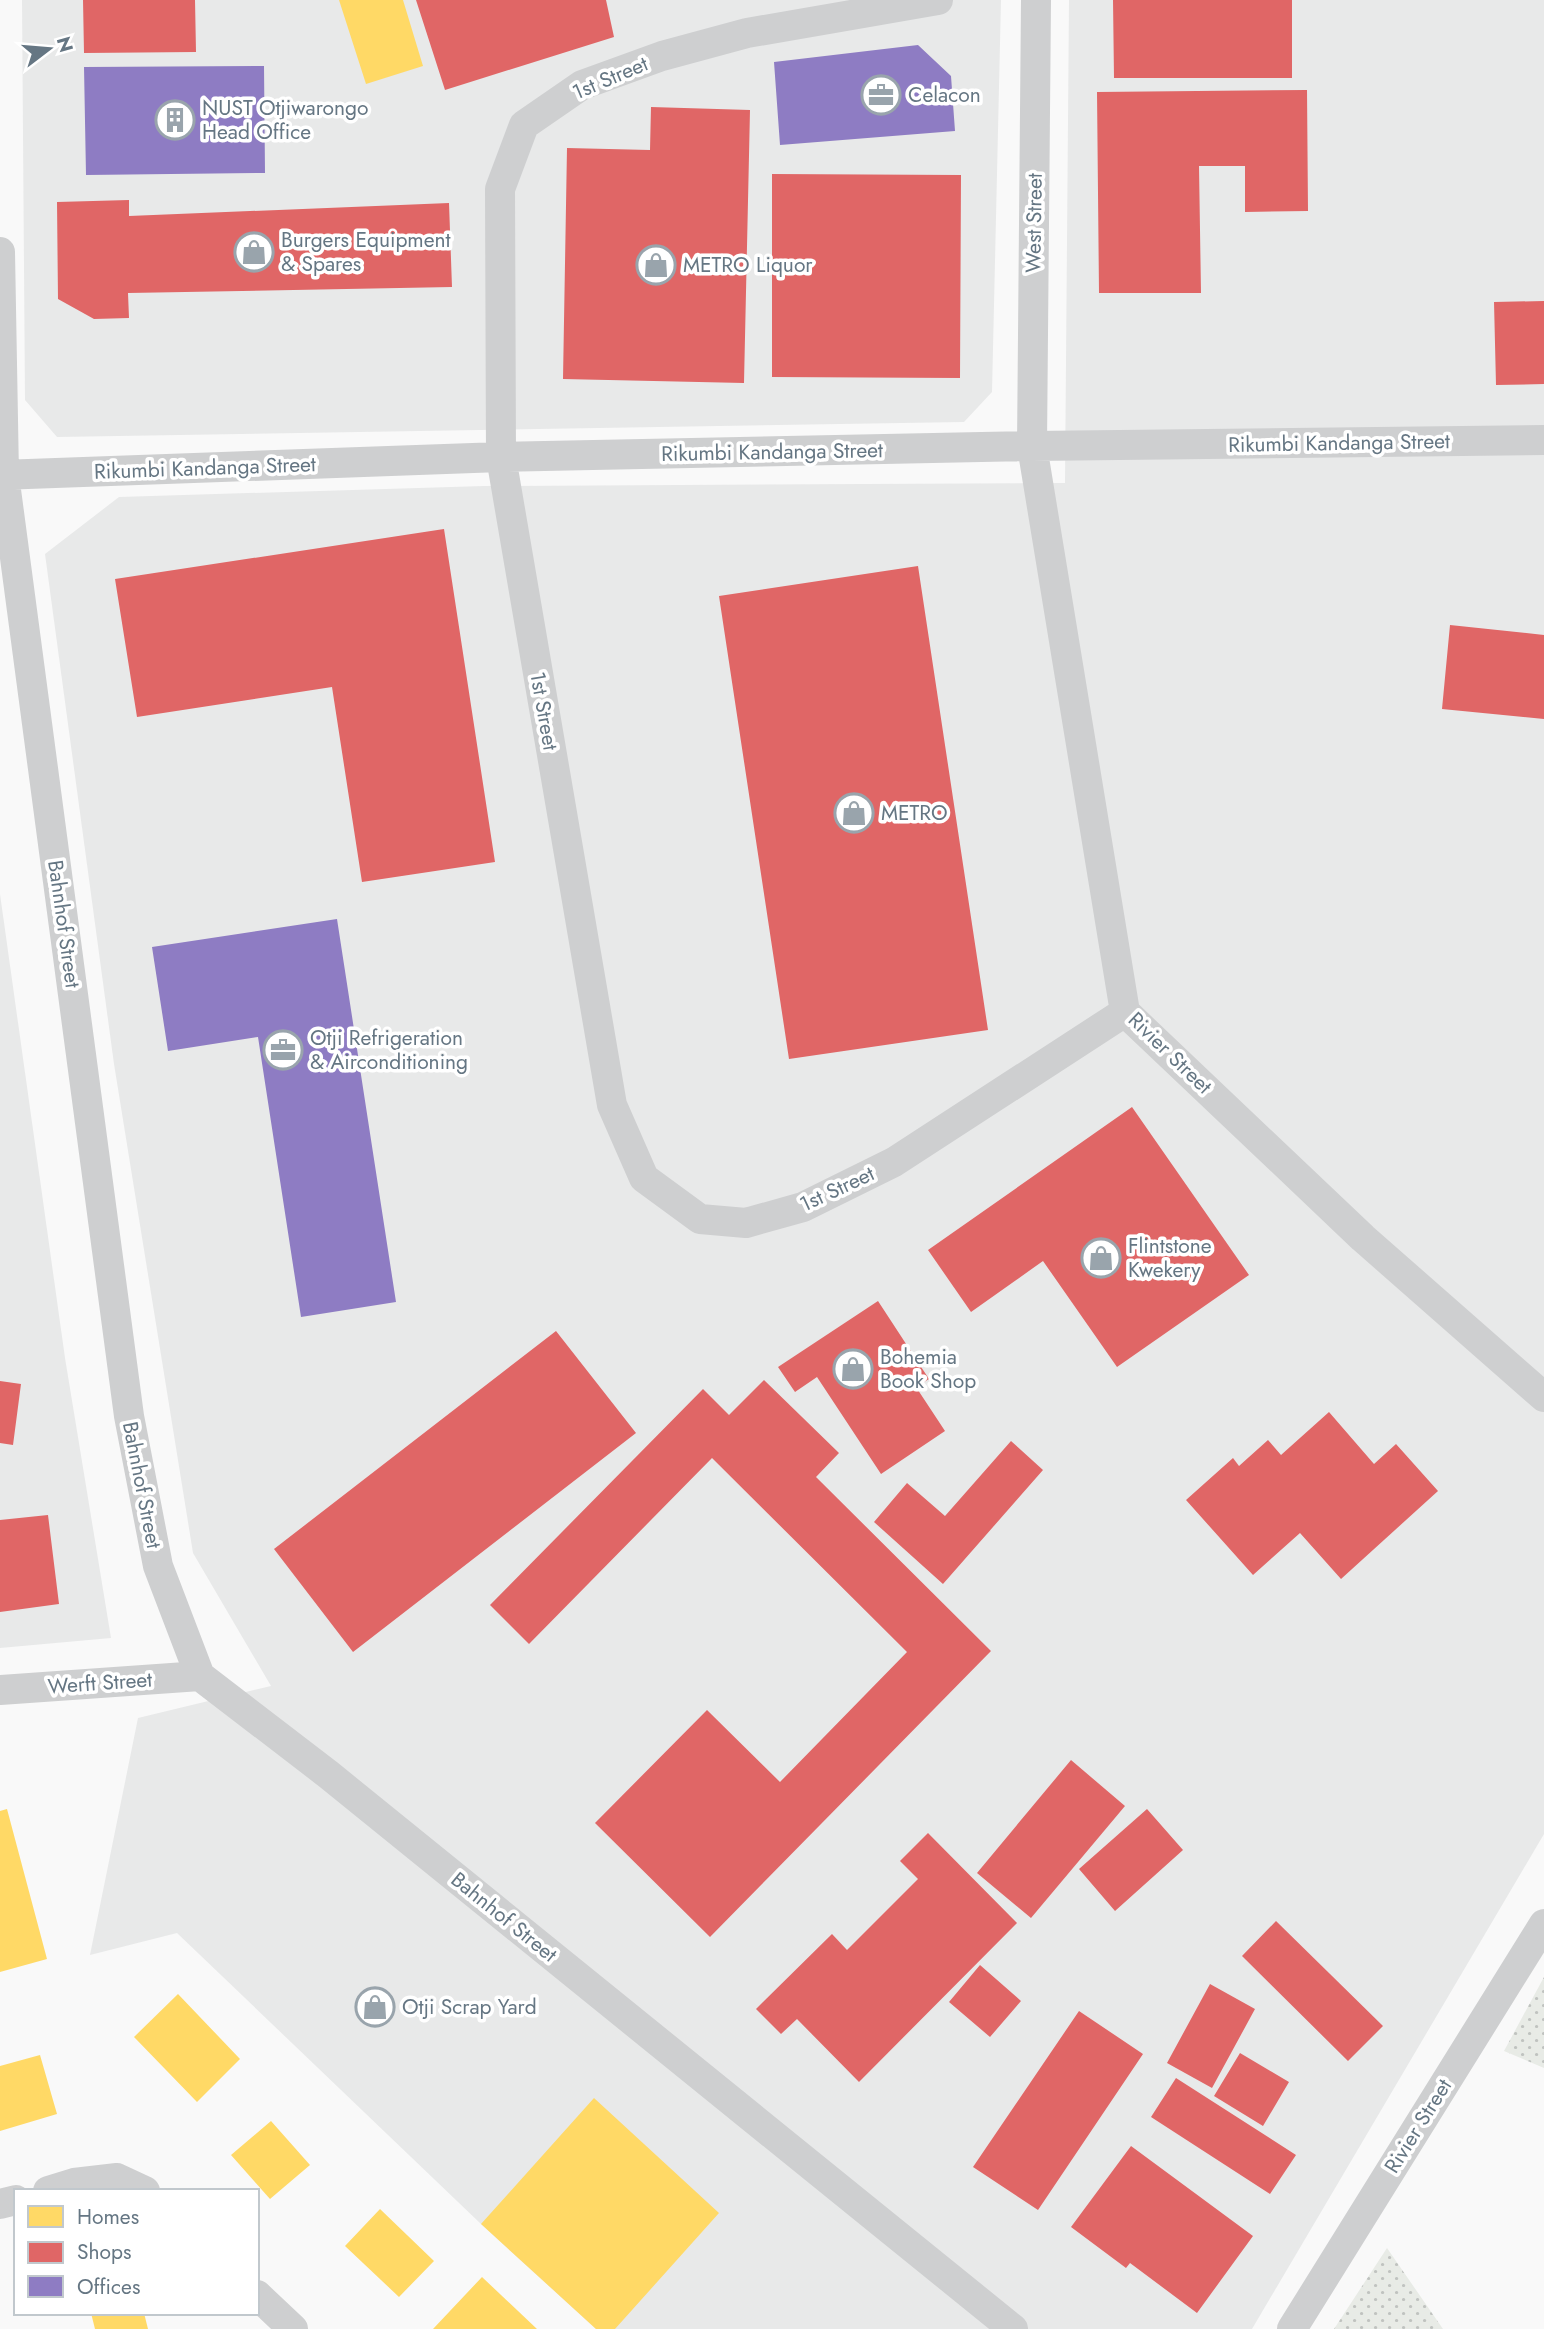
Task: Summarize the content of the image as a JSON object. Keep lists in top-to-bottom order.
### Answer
{
  "streets": {
    "street": [
      "1st Street",
      "West Street",
      "Rikumbi Kandanga Street",
      "Bahnhof Street",
      "Rivier Street",
      "Werft Street"
    ]
  },
  "crossings": [
    ["1st Street", "Rikumbi Kandanga Street"],
    ["1st Street", "Rivier Street"],
    ["West Street", "Rikumbi Kandanga Street"],
    ["West Street", "Rivier Street"],
    ["Rikumbi Kandanga Street", "Bahnhof Street"],
    ["Rikumbi Kandanga Street", "Rivier Street"],
    ["Bahnhof Street", "Werft Street"]
  ],
  "places": {
    "office": ["Celacon", "Otji Refrigeration & Airconditioning"],
    "building": ["NUST Otjiwarongo Head Office"],
    "shop": [
      "Burgers Equipment & Spares",
      "METRO Liquor",
      "METRO",
      "Flintstone Kwekery",
      "Bohemia Book Shop",
      "Otji Scrap Yard"
    ]
  },
  "legend": ["Homes", "Shops", "Offices"],
  "north": "right"
}
